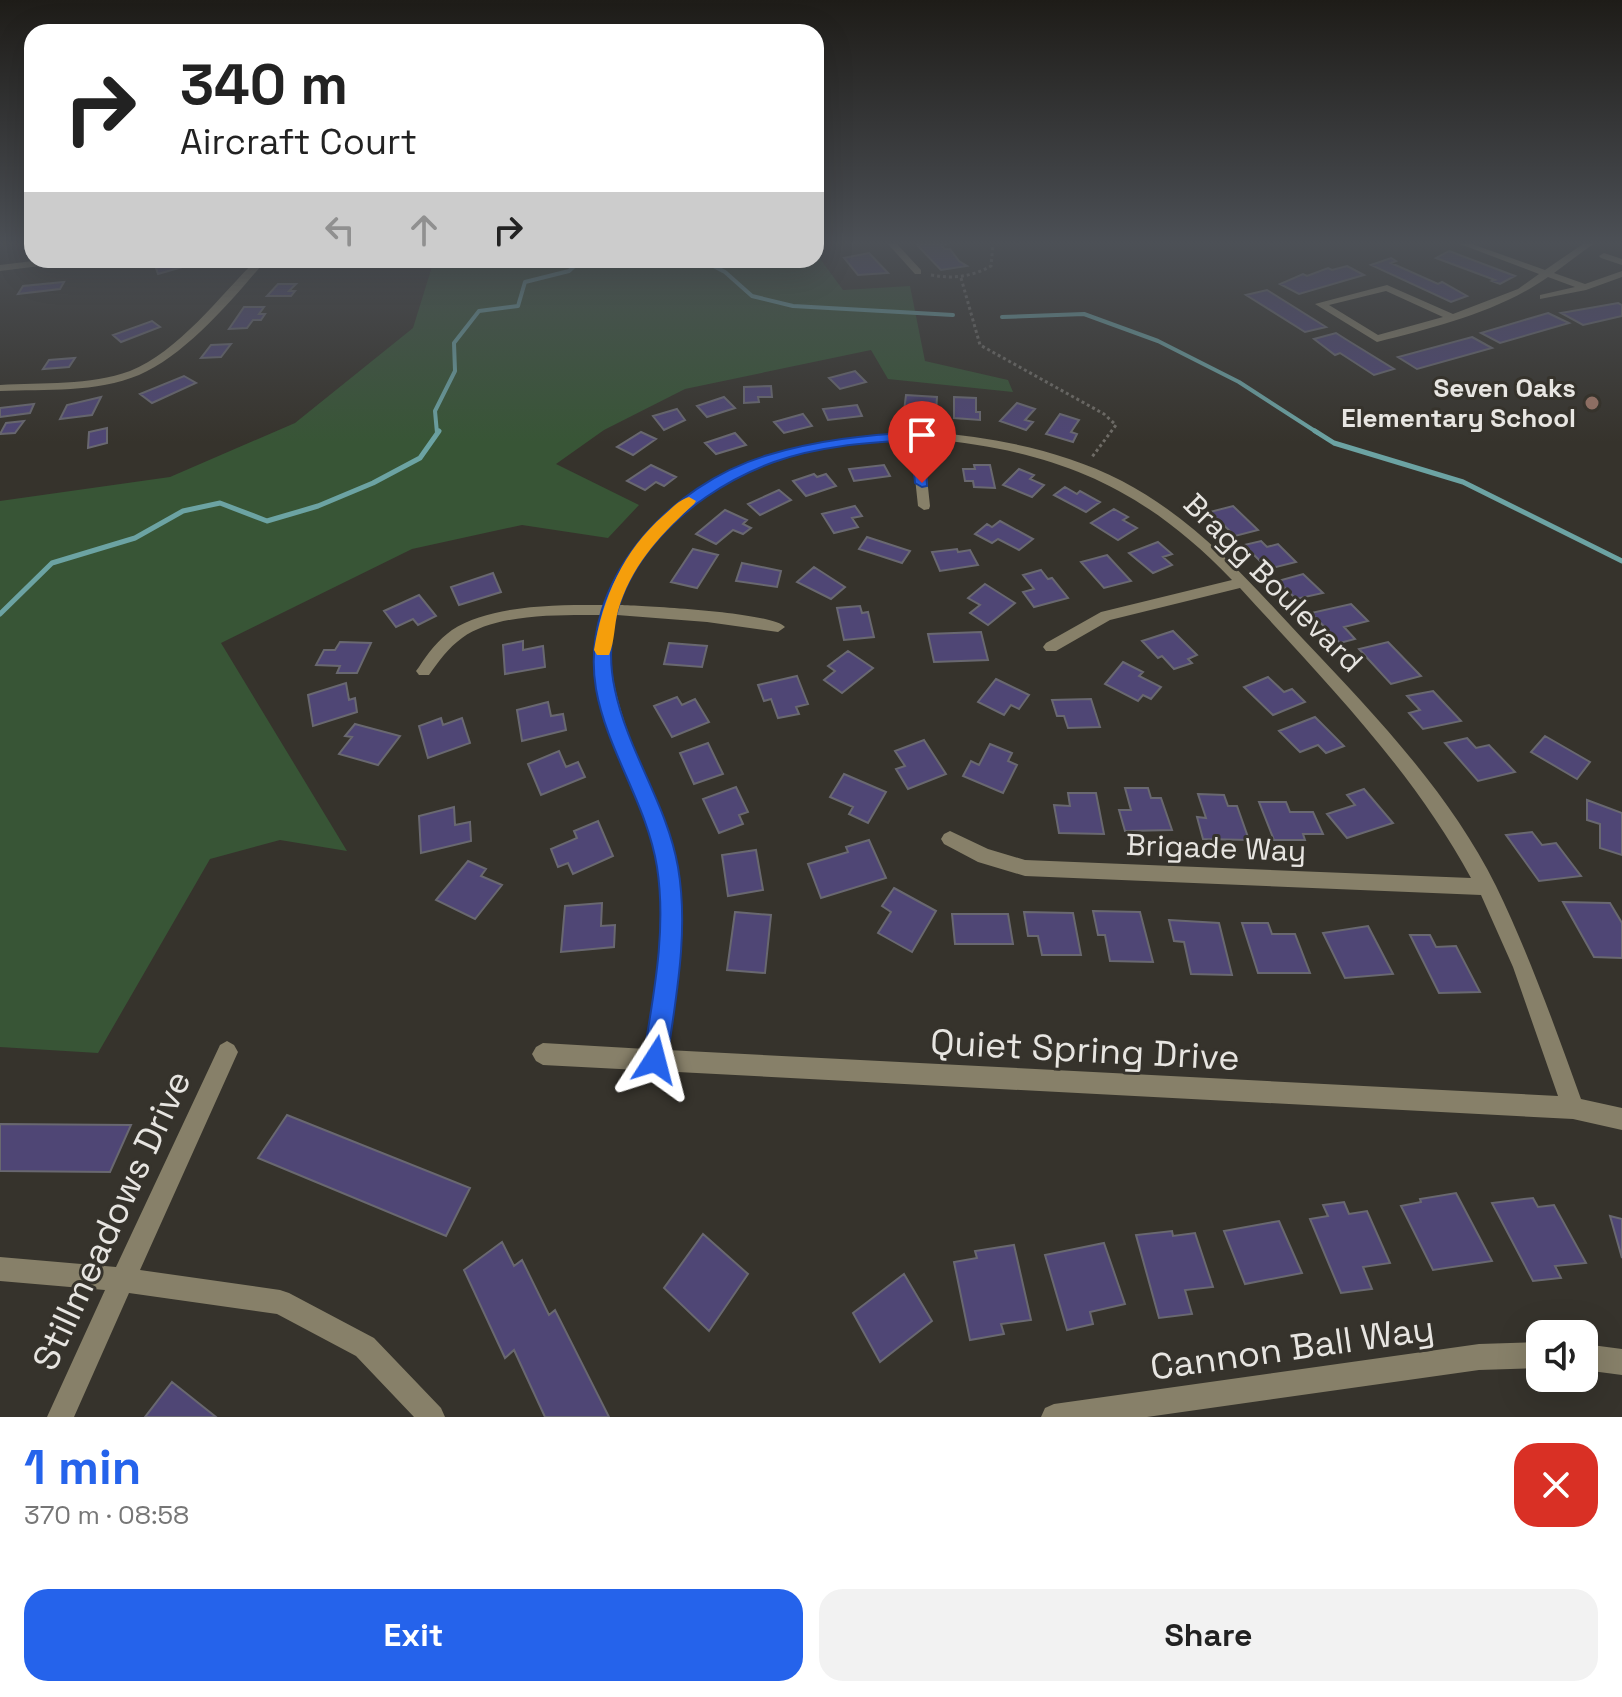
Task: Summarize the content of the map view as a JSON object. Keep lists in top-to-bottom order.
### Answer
{
  "streets": {
    "street": [
      "Bragg Boulevard",
      "Brigade Way",
      "Quiet Spring Drive",
      "Stillmeadows Drive",
      "Cannon Ball Way"
    ]
  },
  "crossings": [
    ["Bragg Boulevard", "Brigade Way"],
    ["Bragg Boulevard", "Quiet Spring Drive"]
  ],
  "places": ["Seven Oaks Elementary School"],
  "page": {
    "turn": ["340 m", "Aircraft Court"],
    "heading": ["1 min", "370 m · 08:58"],
    "buttons": ["Exit", "Share"]
  }
}
